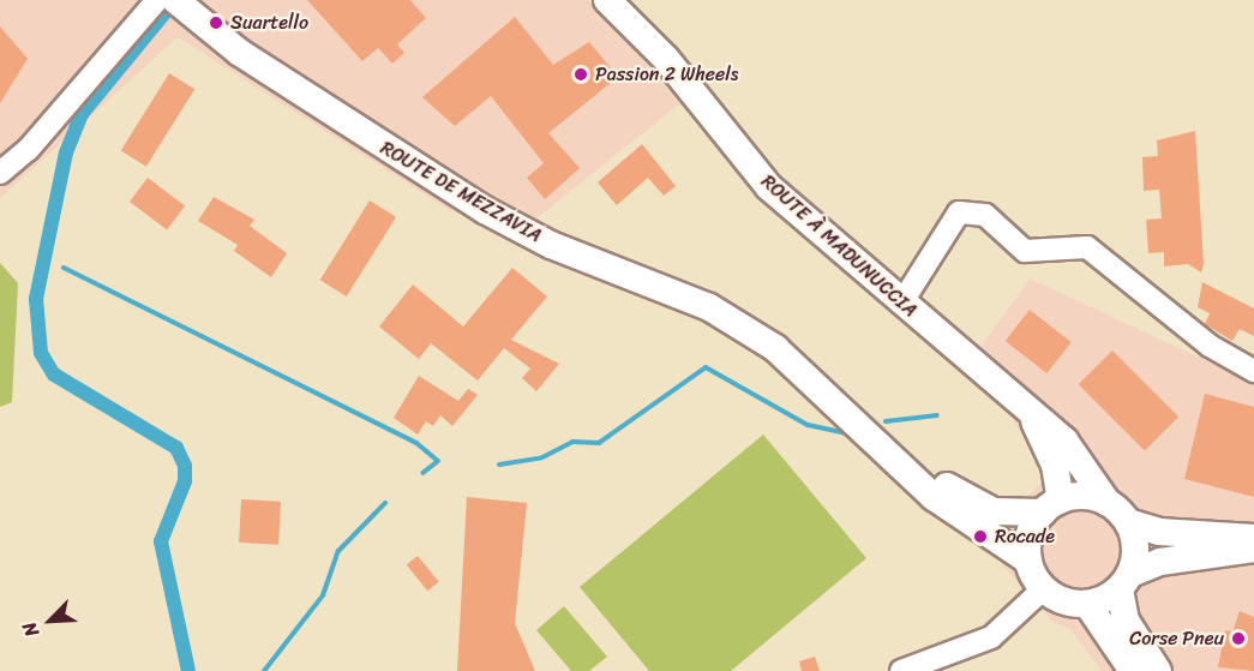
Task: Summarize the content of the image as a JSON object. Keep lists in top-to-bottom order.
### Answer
{
  "streets": {
    "main road": ["ROUTE DE MEZZAVIA", "ROUTE À MADUNUCCIA"]
  },
  "crossings": [
    ["ROUTE DE MEZZAVIA", "ROUTE À MADUNUCCIA"]
  ],
  "places": [
    "Suartello",
    "Passion 2 Wheels",
    "Rocade",
    "Corse Pneu"
  ],
  "north": "bottom left"
}
